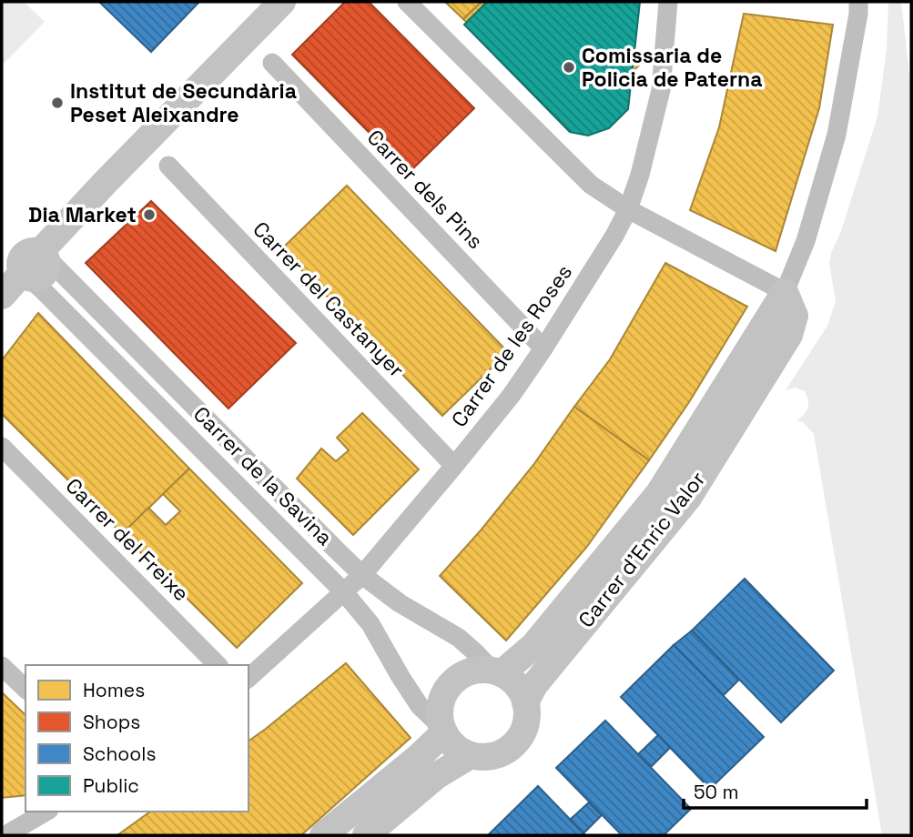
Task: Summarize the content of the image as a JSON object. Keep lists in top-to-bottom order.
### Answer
{
  "streets": {
    "street": [
      "Carrer dels Pins",
      "Carrer del Castanyer",
      "Carrer de les Roses",
      "Carrer de la Savina",
      "Carrer del Freixe",
      "Carrer d'Enric Valor"
    ]
  },
  "crossings": [
    ["Carrer dels Pins", "Carrer de les Roses"],
    ["Carrer del Castanyer", "Carrer de les Roses"],
    ["Carrer de les Roses", "Carrer de la Savina"],
    ["Carrer de la Savina", "Carrer d'Enric Valor"]
  ],
  "places": ["Comissaria de Policia de Paterna", "Institut de Secundària Peset Aleixandre", "Dia Market"],
  "legend": [
    "Homes",
    "Shops",
    "Schools",
    "Public"
  ],
  "scale_bar": "50 m"
}
